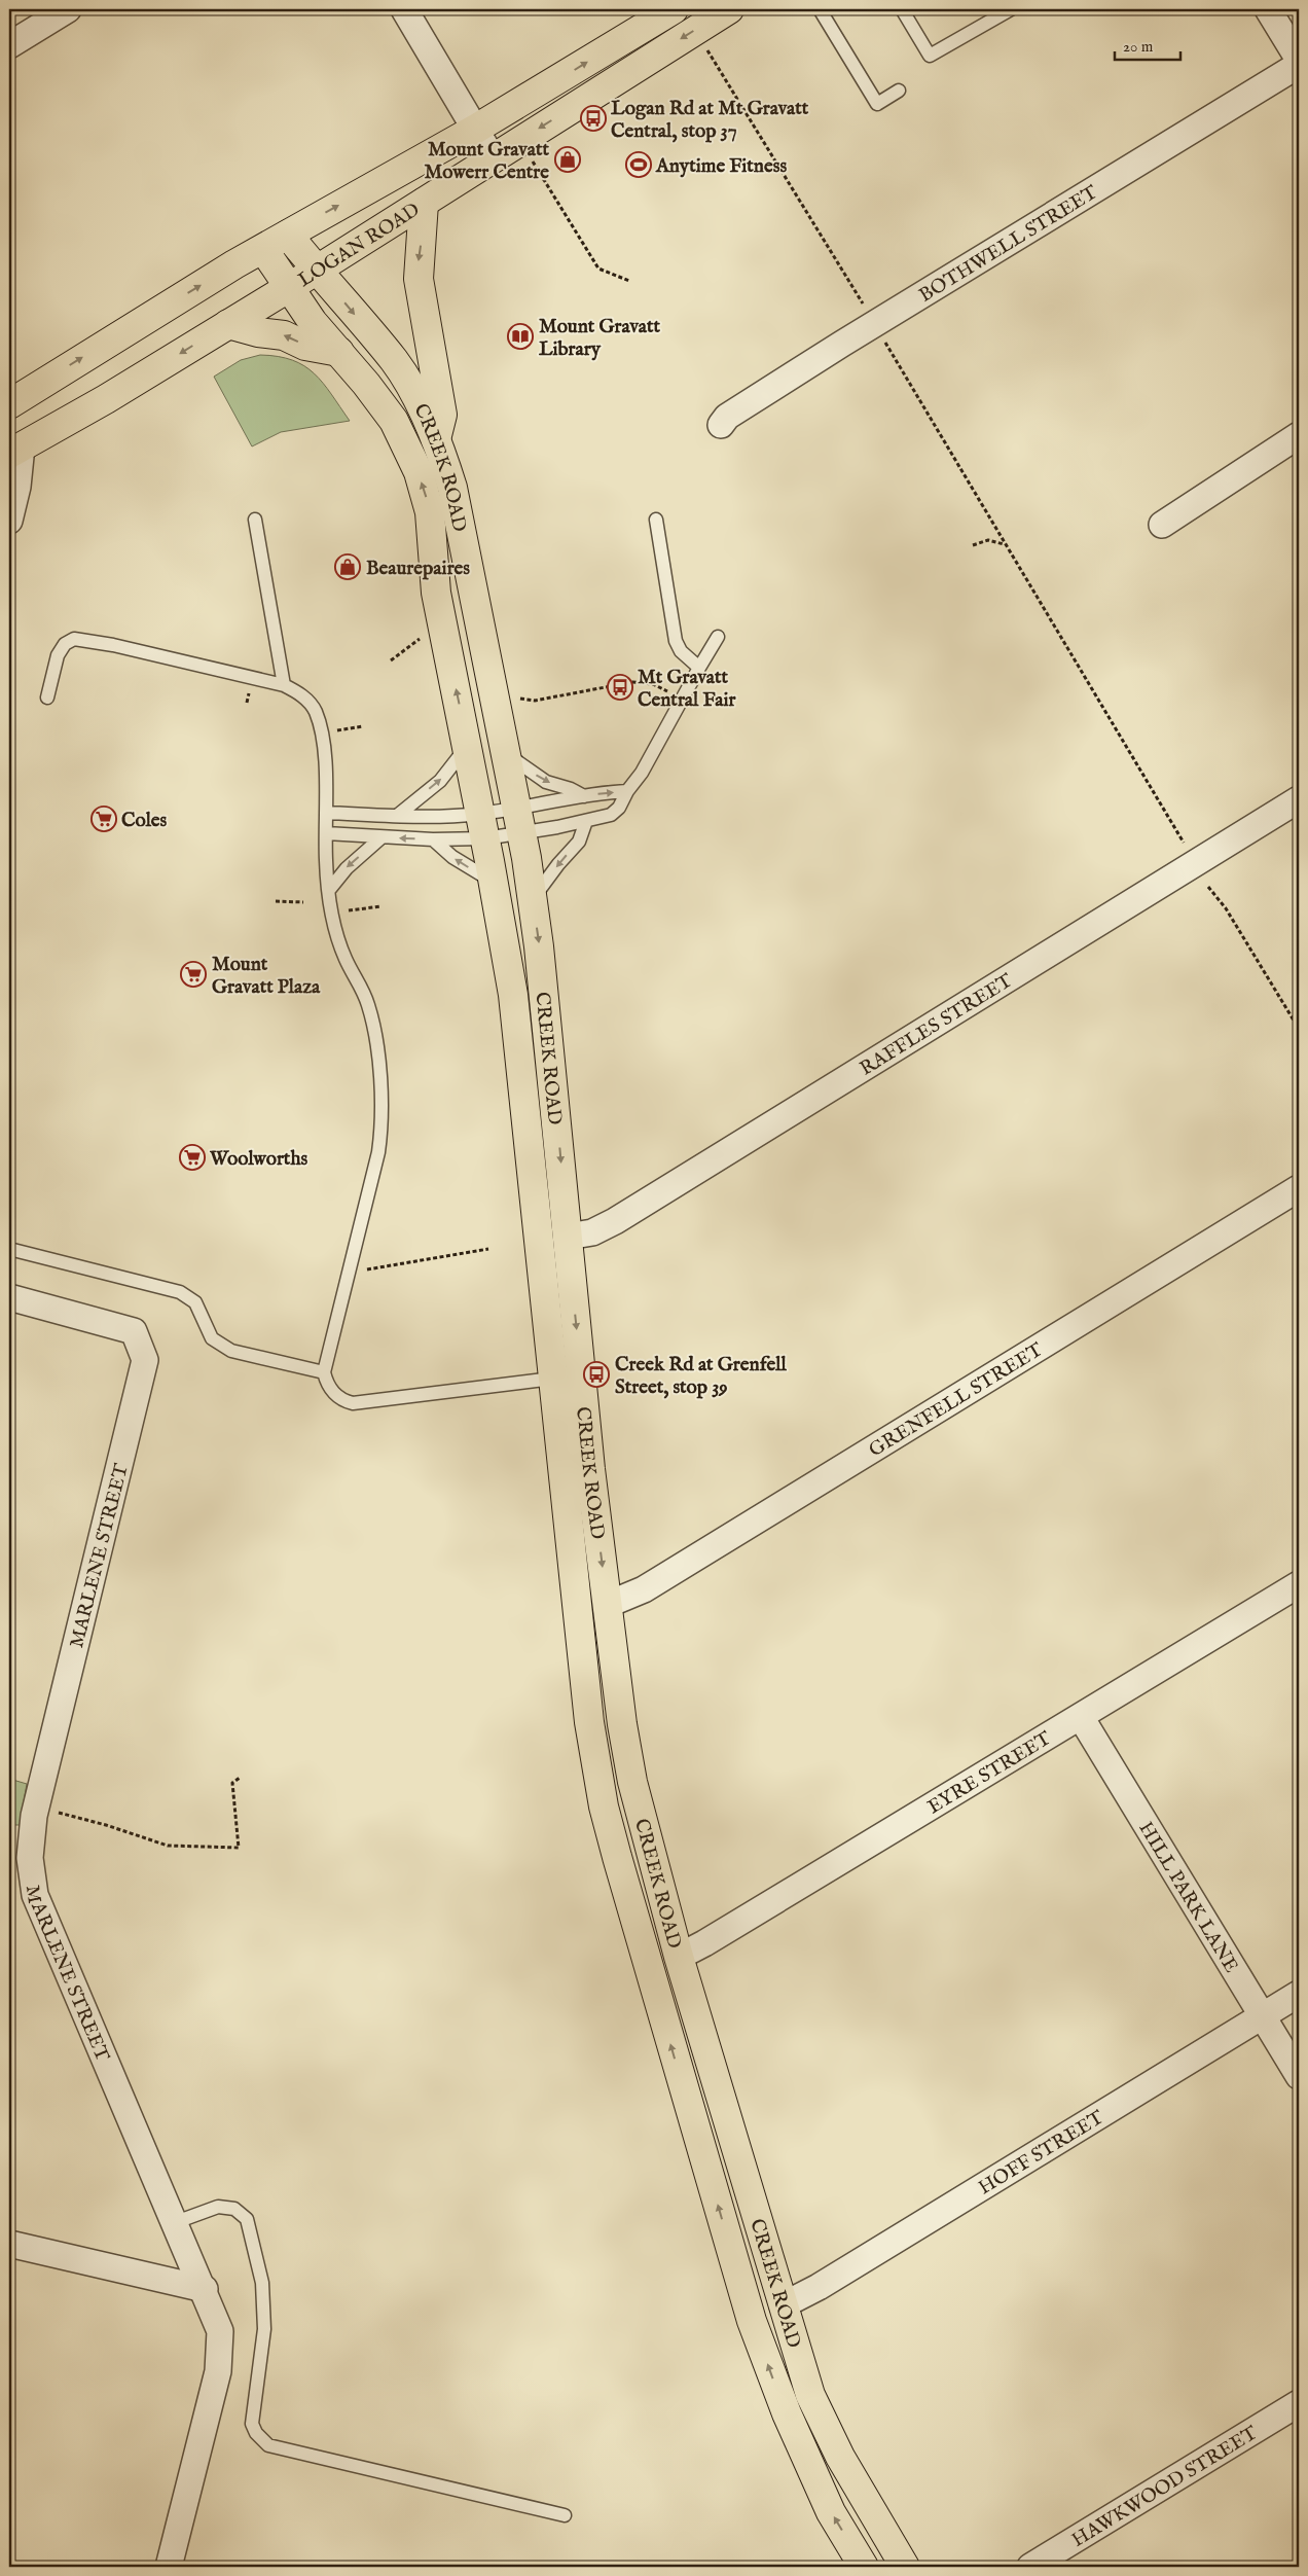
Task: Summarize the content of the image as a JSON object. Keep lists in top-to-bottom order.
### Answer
{
  "streets": {
    "main road": ["LOGAN ROAD", "CREEK ROAD"],
    "street": [
      "BOTHWELL STREET",
      "RAFFLES STREET",
      "GRENFELL STREET",
      "MARLENE STREET",
      "EYRE STREET",
      "HILL PARK LANE",
      "HOFF STREET",
      "HAWKWOOD STREET"
    ]
  },
  "crossings": [
    ["LOGAN ROAD", "CREEK ROAD"],
    ["CREEK ROAD", "RAFFLES STREET"],
    ["CREEK ROAD", "GRENFELL STREET"],
    ["CREEK ROAD", "EYRE STREET"],
    ["CREEK ROAD", "HOFF STREET"],
    ["EYRE STREET", "HILL PARK LANE"],
    ["HILL PARK LANE", "HOFF STREET"]
  ],
  "places": {
    "bus stop": ["Logan Rd at Mt Gravatt Central, stop 37", "Mt Gravatt Central Fair", "Creek Rd at Grenfell Street, stop 39"],
    "shop": ["Mount Gravatt Mowerr Centre", "Beaurepaires"],
    "sports": ["Anytime Fitness"],
    "library": ["Mount Gravatt Library"],
    "supermarket": ["Coles", "Mount Gravatt Plaza", "Woolworths"]
  },
  "scale_bar": "20 m"
}
